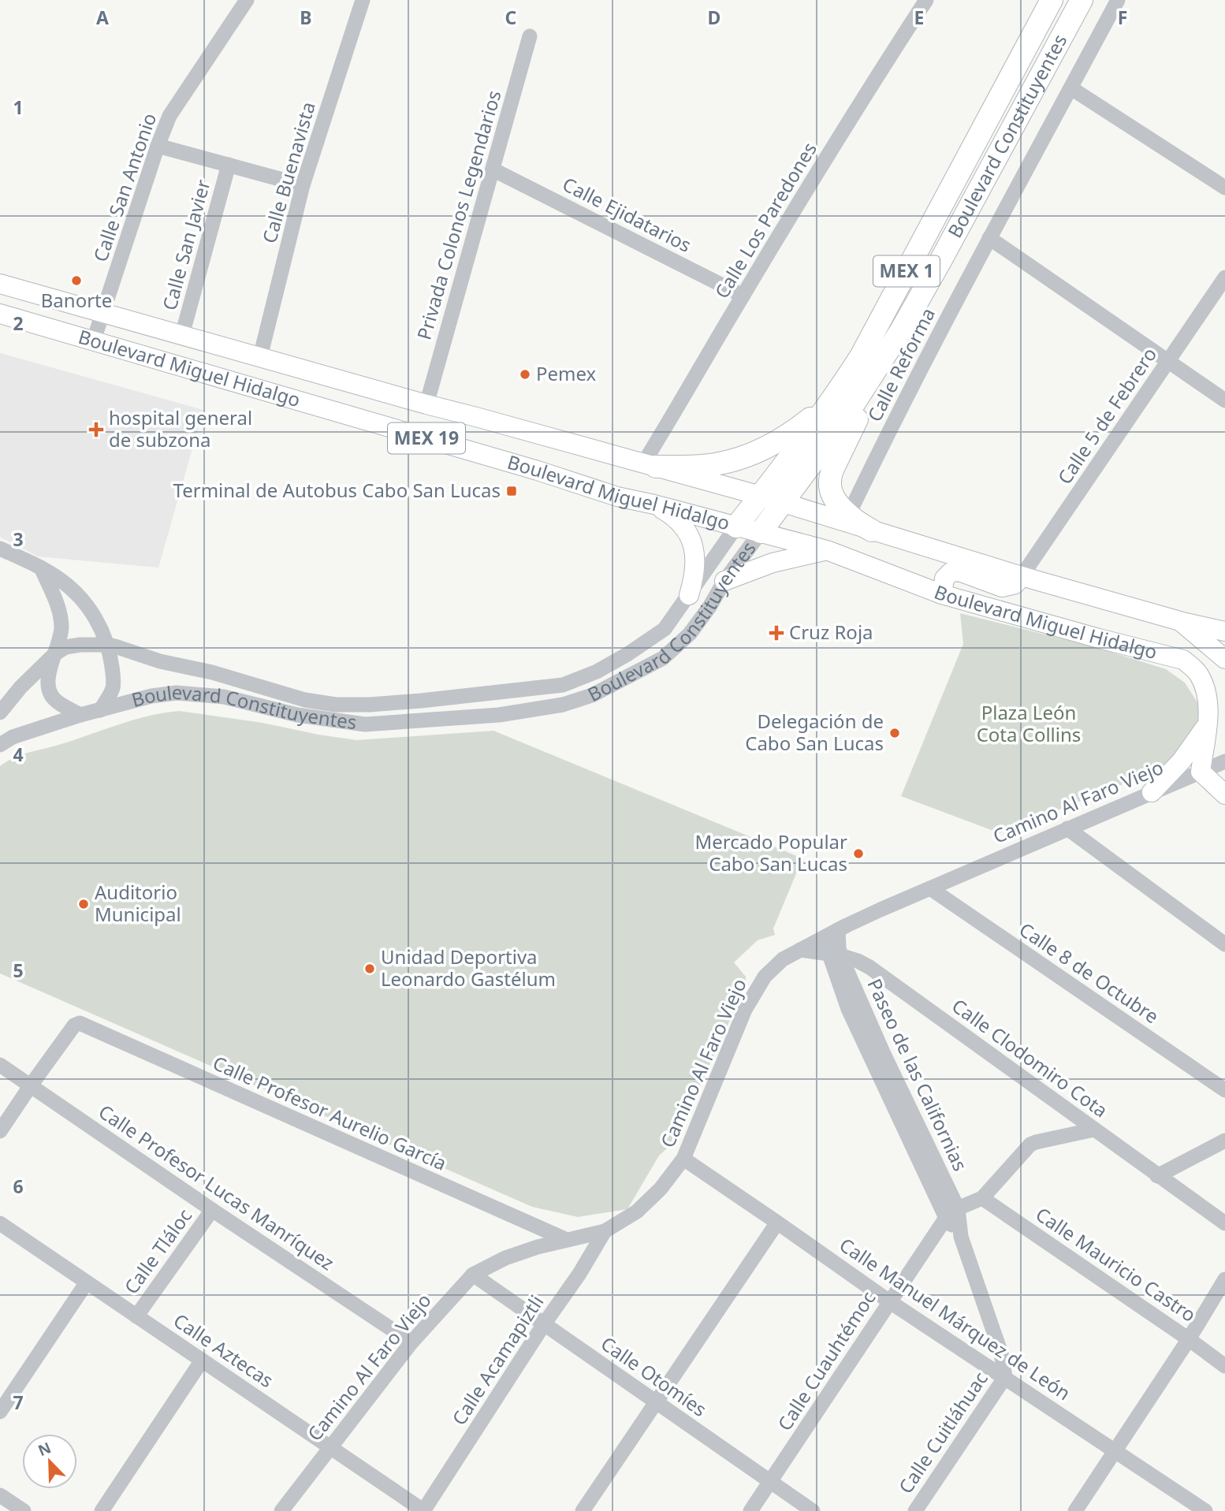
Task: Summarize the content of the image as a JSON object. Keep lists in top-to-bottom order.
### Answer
{
  "streets": {
    "highway": ["Boulevard Constituyentes", "MEX 1"],
    "main road": ["Boulevard Miguel Hidalgo", "MEX 19"],
    "street": [
      "Calle Buenavista",
      "Calle San Antonio",
      "Privada Colonos Legendarios",
      "Calle Ejidatarios",
      "Calle Los Paredones",
      "Calle San Javier",
      "Calle Reforma",
      "Calle 5 de Febrero",
      "Camino Al Faro Viejo",
      "Calle 8 de Octubre",
      "Calle Clodomiro Cota",
      "Paseo de las Californias",
      "Calle Profesor Aurelio García",
      "Calle Profesor Lucas Manríquez",
      "Calle Tláloc",
      "Calle Mauricio Castro",
      "Calle Manuel Márquez de León",
      "Calle Aztecas",
      "Calle Acamapiztli",
      "Calle Cuauhtémoc",
      "Calle Otomíes",
      "Calle Cuitláhuac"
    ]
  },
  "crossings": [
    ["Boulevard Constituyentes", "Boulevard Miguel Hidalgo"],
    ["Calle Buenavista", "Boulevard Miguel Hidalgo"],
    ["Calle San Antonio", "Boulevard Miguel Hidalgo"],
    ["Privada Colonos Legendarios", "Calle Ejidatarios"],
    ["Privada Colonos Legendarios", "Boulevard Miguel Hidalgo"],
    ["Calle Ejidatarios", "Calle Los Paredones"],
    ["Calle Los Paredones", "Boulevard Miguel Hidalgo"],
    ["Calle San Javier", "Boulevard Miguel Hidalgo"],
    ["Boulevard Miguel Hidalgo", "Calle 5 de Febrero"],
    ["Boulevard Miguel Hidalgo", "Camino Al Faro Viejo"],
    ["Camino Al Faro Viejo", "Calle 8 de Octubre"],
    ["Camino Al Faro Viejo", "Calle Clodomiro Cota"],
    ["Camino Al Faro Viejo", "Paseo de las Californias"],
    ["Camino Al Faro Viejo", "Calle Profesor Aurelio García"],
    ["Camino Al Faro Viejo", "Calle Profesor Lucas Manríquez"],
    ["Camino Al Faro Viejo", "Calle Manuel Márquez de León"],
    ["Camino Al Faro Viejo", "Calle Aztecas"],
    ["Camino Al Faro Viejo", "Calle Acamapiztli"],
    ["Camino Al Faro Viejo", "Calle Otomíes"],
    ["Calle Clodomiro Cota", "Paseo de las Californias"],
    ["Paseo de las Californias", "Calle Manuel Márquez de León"],
    ["Paseo de las Californias", "Calle Cuauhtémoc"],
    ["Paseo de las Californias", "Calle Cuitláhuac"],
    ["Calle Profesor Aurelio García", "Calle Profesor Lucas Manríquez"],
    ["Calle Profesor Lucas Manríquez", "Calle Tláloc"],
    ["Calle Tláloc", "Calle Aztecas"],
    ["Calle Manuel Márquez de León", "Calle Cuauhtémoc"],
    ["Calle Manuel Márquez de León", "Calle Cuitláhuac"],
    ["Calle Aztecas", "Calle Acamapiztli"],
    ["Calle Acamapiztli", "Calle Otomíes"],
    ["Calle Cuauhtémoc", "Calle Otomíes"]
  ],
  "parks": ["Plaza León Cota Collins"],
  "places": {
    "other": [
      "Banorte",
      "Pemex",
      "Delegación de Cabo San Lucas",
      "Mercado Popular Cabo San Lucas",
      "Auditorio Municipal",
      "Unidad Deportiva Leonardo Gastélum"
    ],
    "health": ["hospital general de subzona", "Cruz Roja"],
    "transit": ["Terminal de Autobus Cabo San Lucas"]
  },
  "north": "top left",
  "grid": {
    "columns": [
      "A",
      "B",
      "C",
      "D",
      "E",
      "F"
    ],
    "rows": [
      "1",
      "2",
      "3",
      "4",
      "5",
      "6",
      "7"
    ]
  }
}
